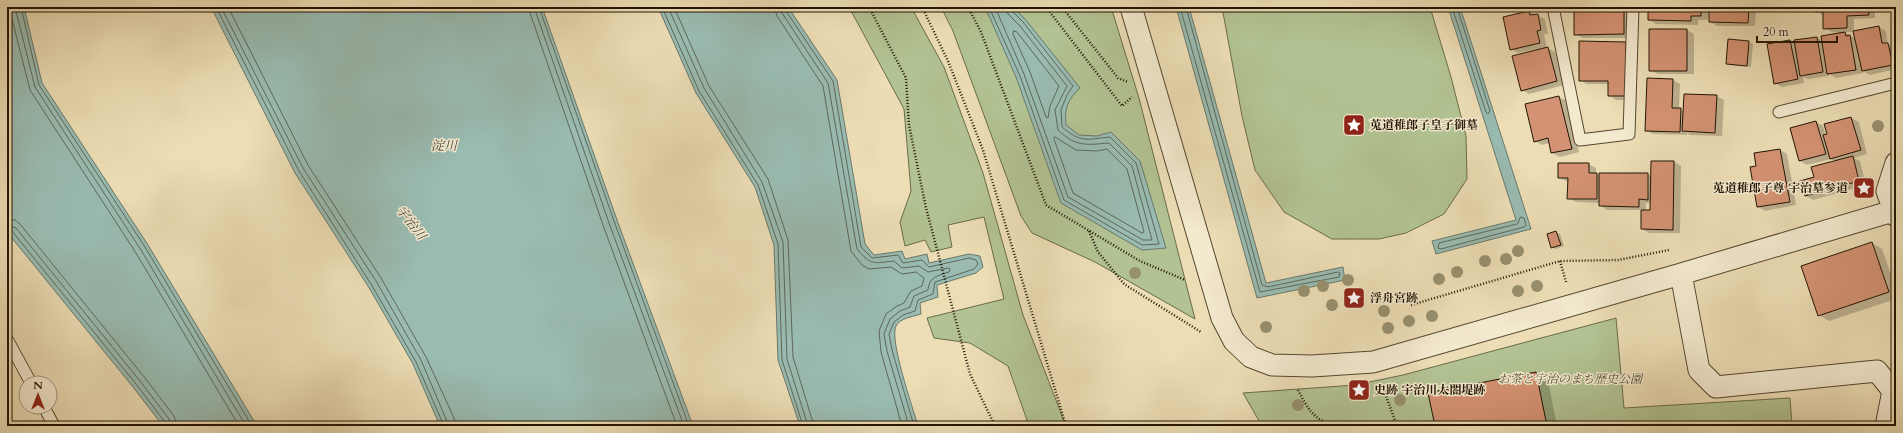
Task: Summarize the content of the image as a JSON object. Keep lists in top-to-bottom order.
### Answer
{
  "water": ["淀川", "宇治川"],
  "parks": ["お茶と宇治のまち歴史公園"],
  "places": {
    "place": [
      "莵道稚郎子皇子御墓",
      "莵道稚郎子尊 宇治墓参道",
      "浮舟宮跡",
      "史跡 宇治川太閤堤跡"
    ]
  },
  "scale_bar": "20 m",
  "north": "top"
}
